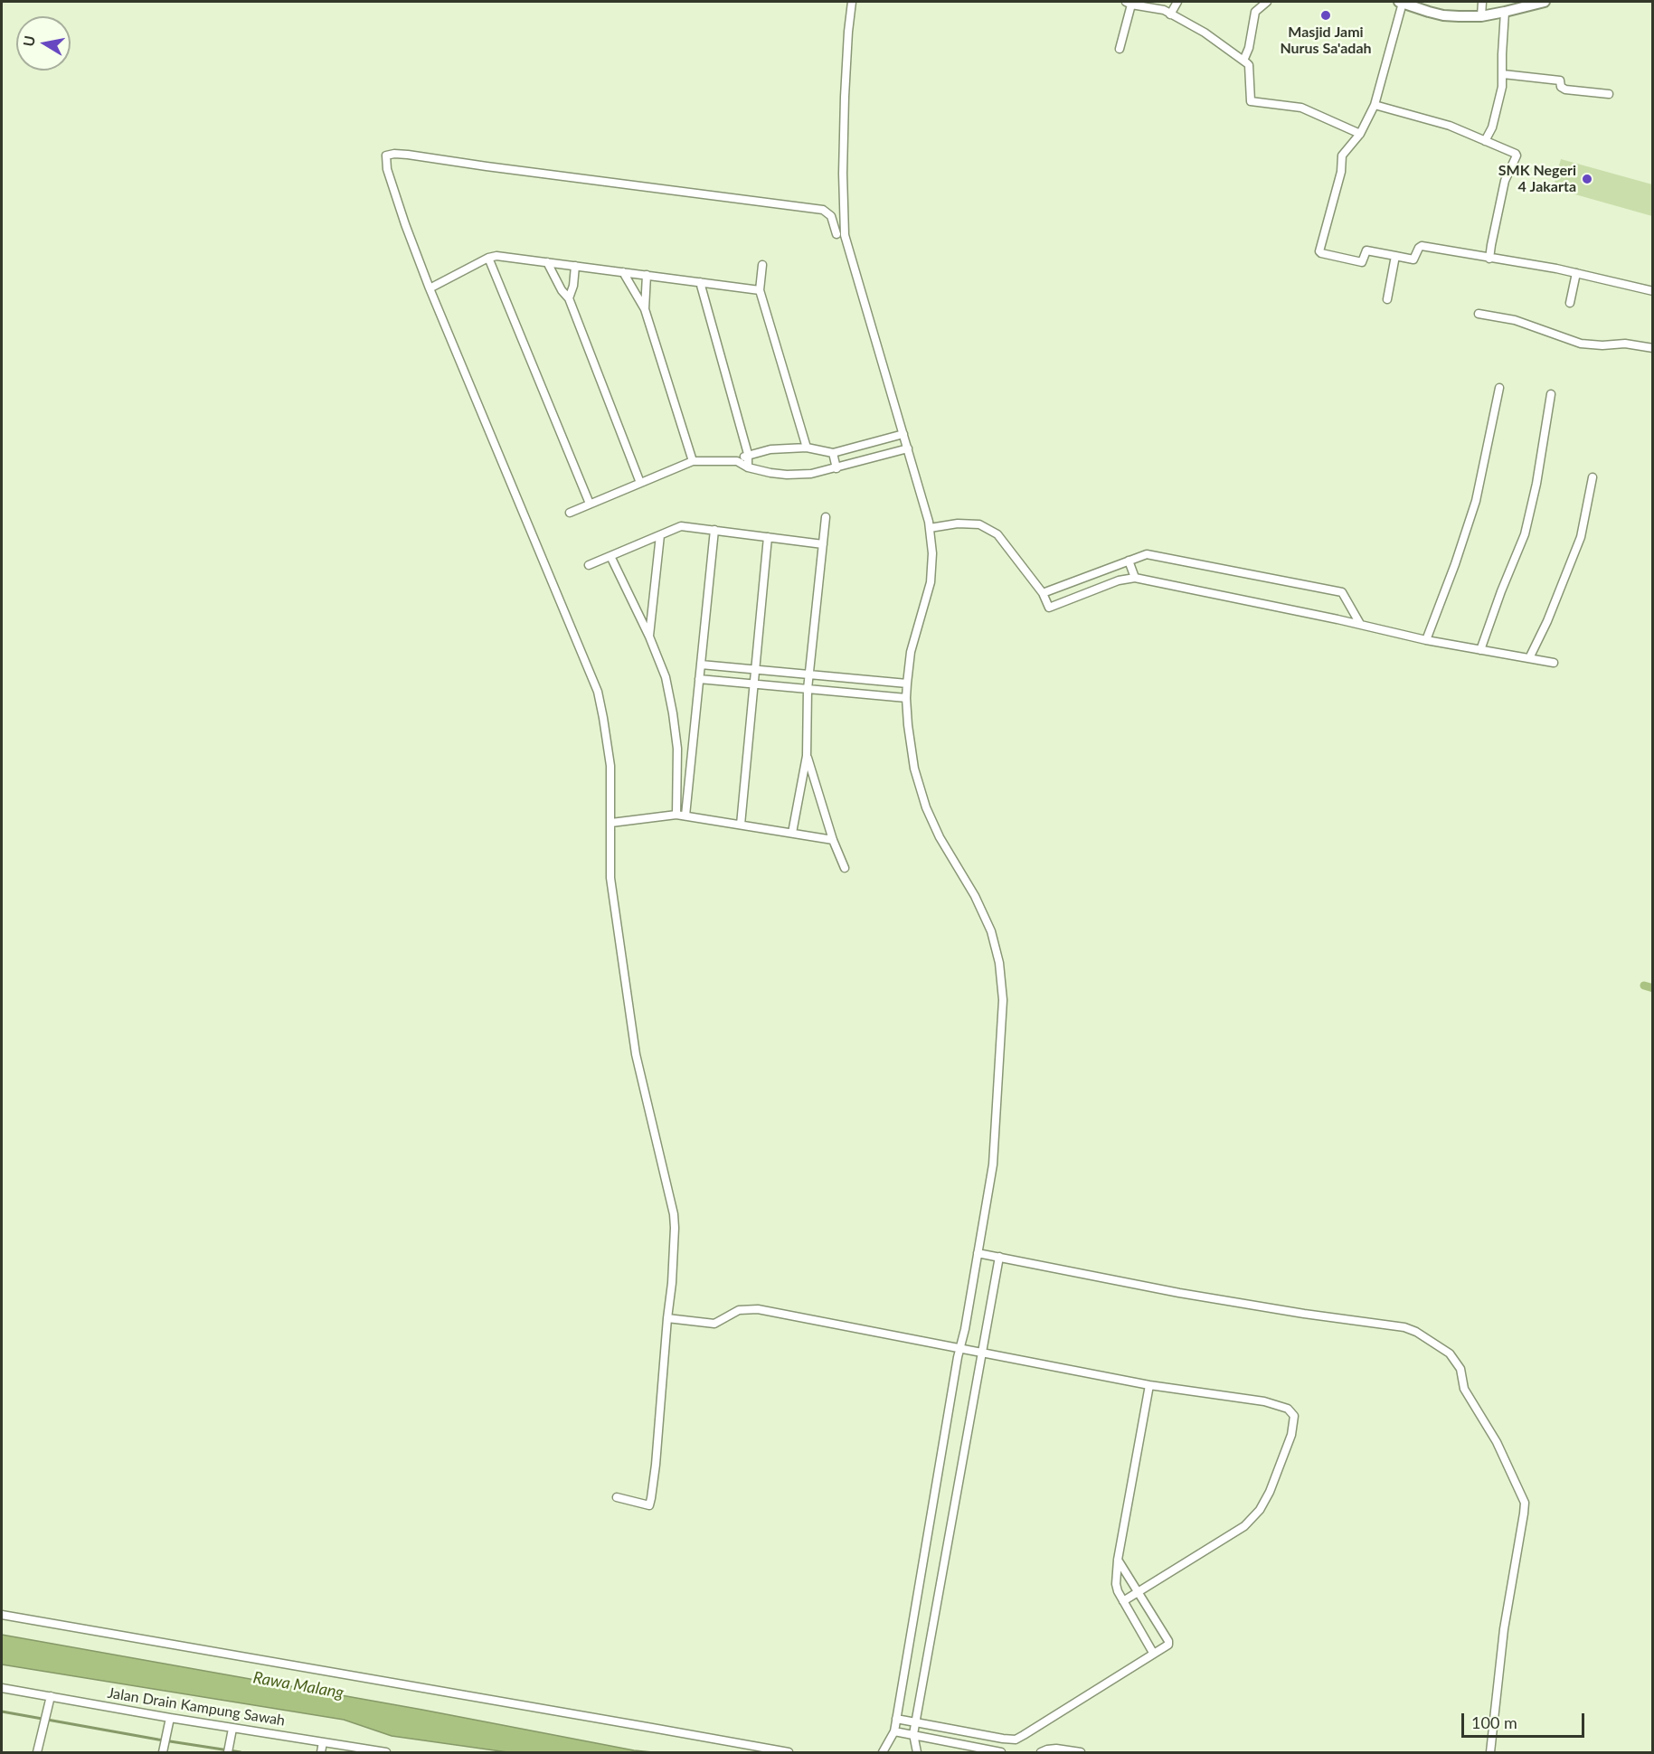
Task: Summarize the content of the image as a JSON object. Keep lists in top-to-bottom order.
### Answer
{
  "streets": {
    "street": ["Jalan Drain Kampung Sawah"]
  },
  "water": ["Rawa Malang"],
  "places": ["Masjid Jami Nurus Sa'adah", "SMK Negeri 4 Jakarta"],
  "scale_bar": "100 m",
  "north": "left"
}
